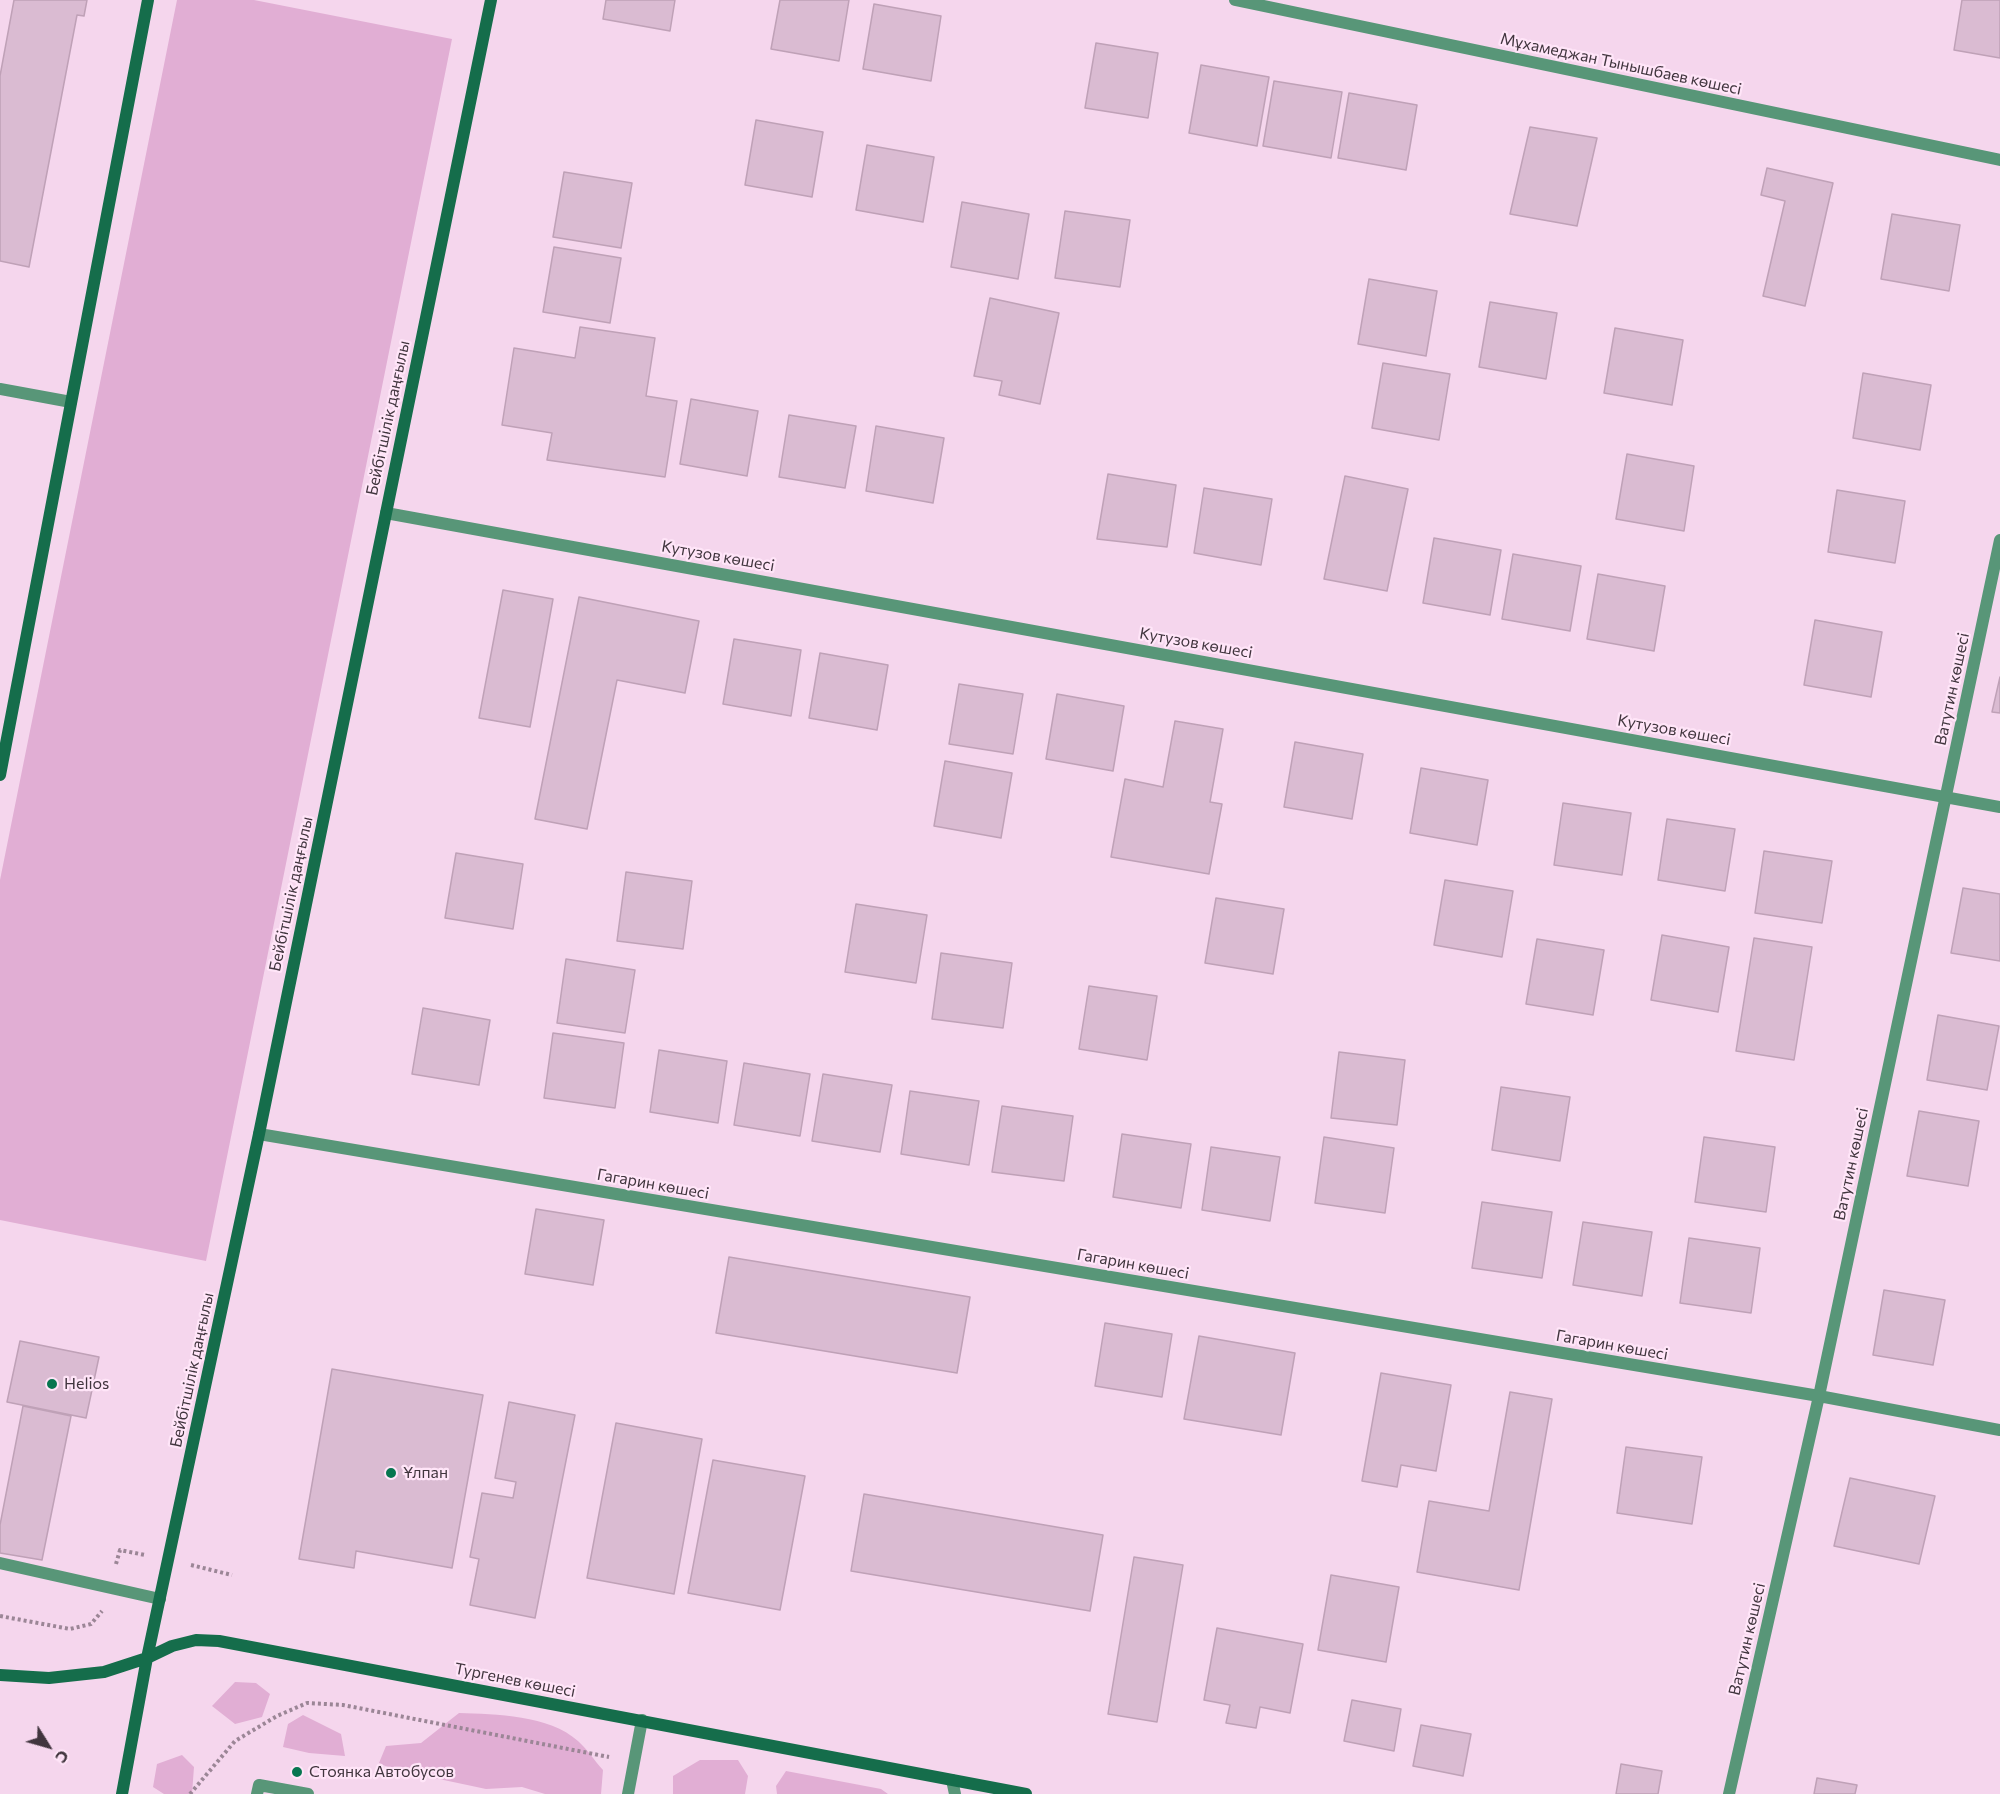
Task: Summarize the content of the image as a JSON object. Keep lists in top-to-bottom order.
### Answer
{
  "streets": {
    "main road": ["Бейбітшілік даңғылы", "Тургенев көшесі"],
    "street": [
      "Мұхамеджан Тынышбаев көшесі",
      "Кутузов көшесі",
      "Ватутин көшесі",
      "Гагарин көшесі"
    ]
  },
  "crossings": [
    ["Бейбітшілік даңғылы", "Кутузов көшесі"],
    ["Бейбітшілік даңғылы", "Гагарин көшесі"],
    ["Бейбітшілік даңғылы", "Тургенев көшесі"],
    ["Кутузов көшесі", "Ватутин көшесі"],
    ["Ватутин көшесі", "Гагарин көшесі"]
  ],
  "places": ["Helios", "Ұлпан", "Стоянка Автобусов"],
  "north": "bottom right"
}
